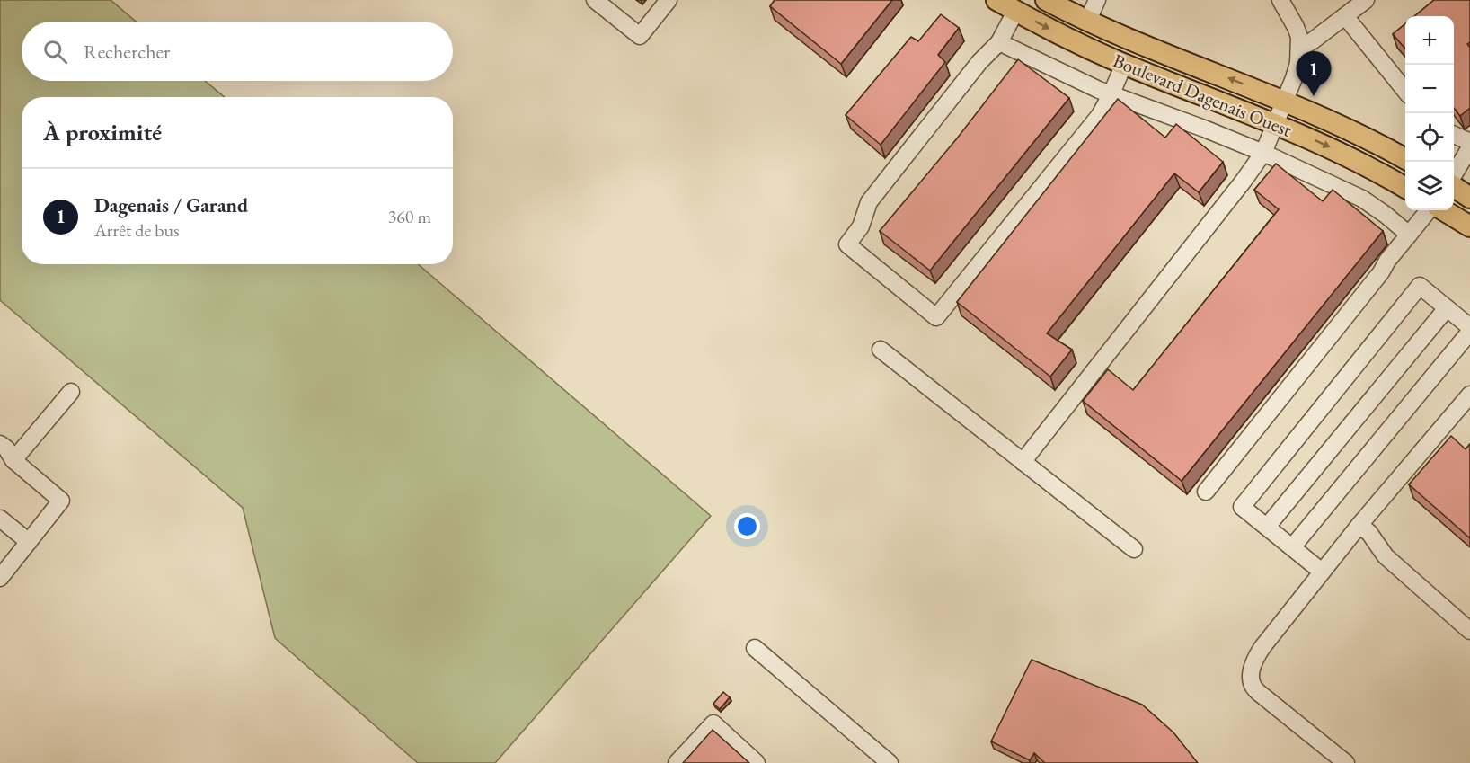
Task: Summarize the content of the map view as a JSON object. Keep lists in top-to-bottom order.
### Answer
{
  "streets": {
    "main road": ["Boulevard Dagenais Ouest"]
  },
  "page": {
    "map_buttons": ["+", "−"],
    "search": "Rechercher",
    "pins": "1",
    "heading": "À proximité",
    "list": [
      {
        "mark": "1",
        "name": "Dagenais / Garand",
        "note": "Arrêt de bus",
        "value": "360 m"
      }
    ]
  }
}
